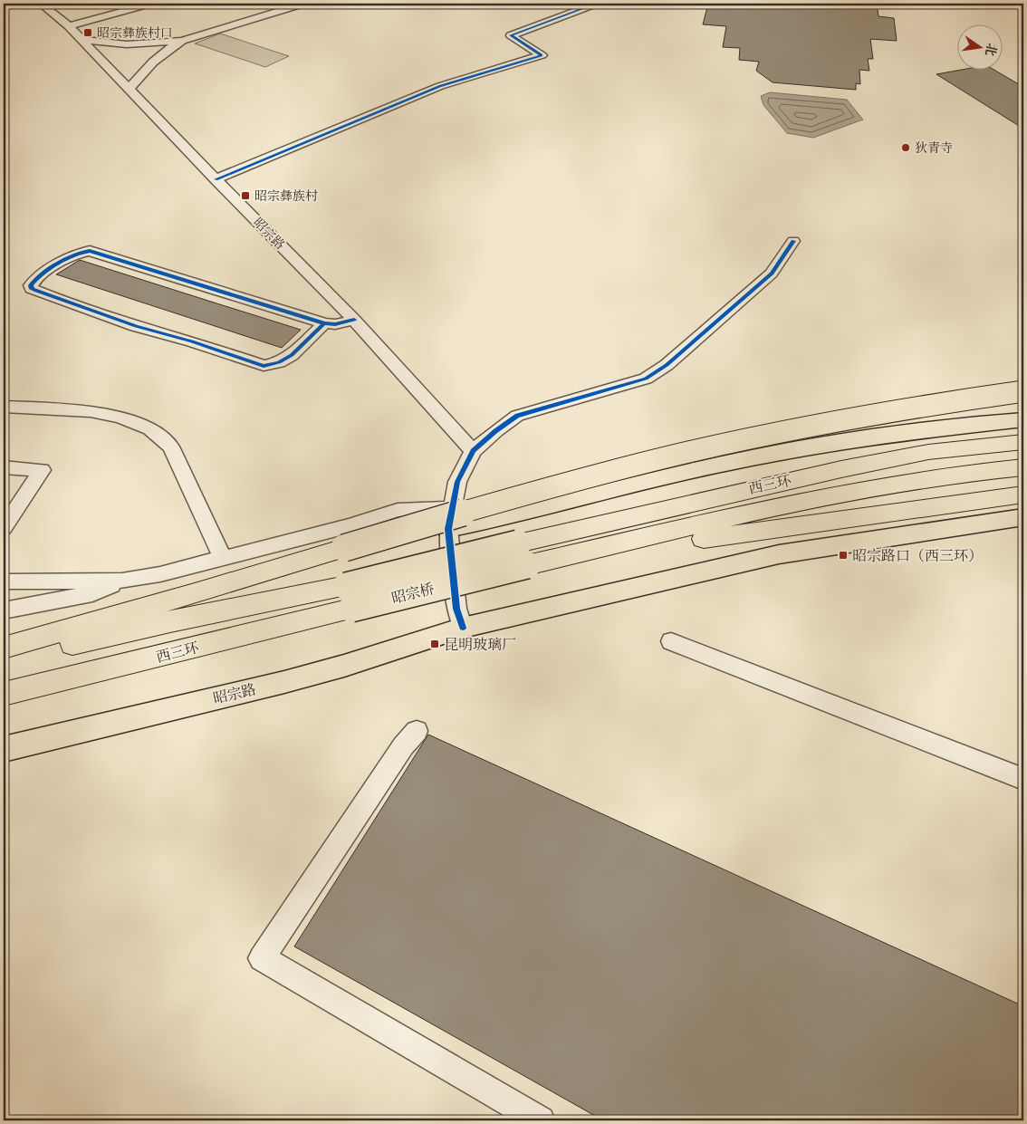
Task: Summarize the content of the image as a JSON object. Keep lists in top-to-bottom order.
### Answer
{
  "streets": {
    "highway": ["西三环", "昭宗桥"],
    "main road": ["昭宗路"]
  },
  "crossings": [
    ["西三环", "昭宗桥"]
  ],
  "places": {
    "transit": [
      "昭宗彝族村口",
      "昭宗彝族村",
      "昭宗路口（西三环）",
      "昆明玻璃厂"
    ],
    "other": ["狄青寺"]
  },
  "north": "right"
}
